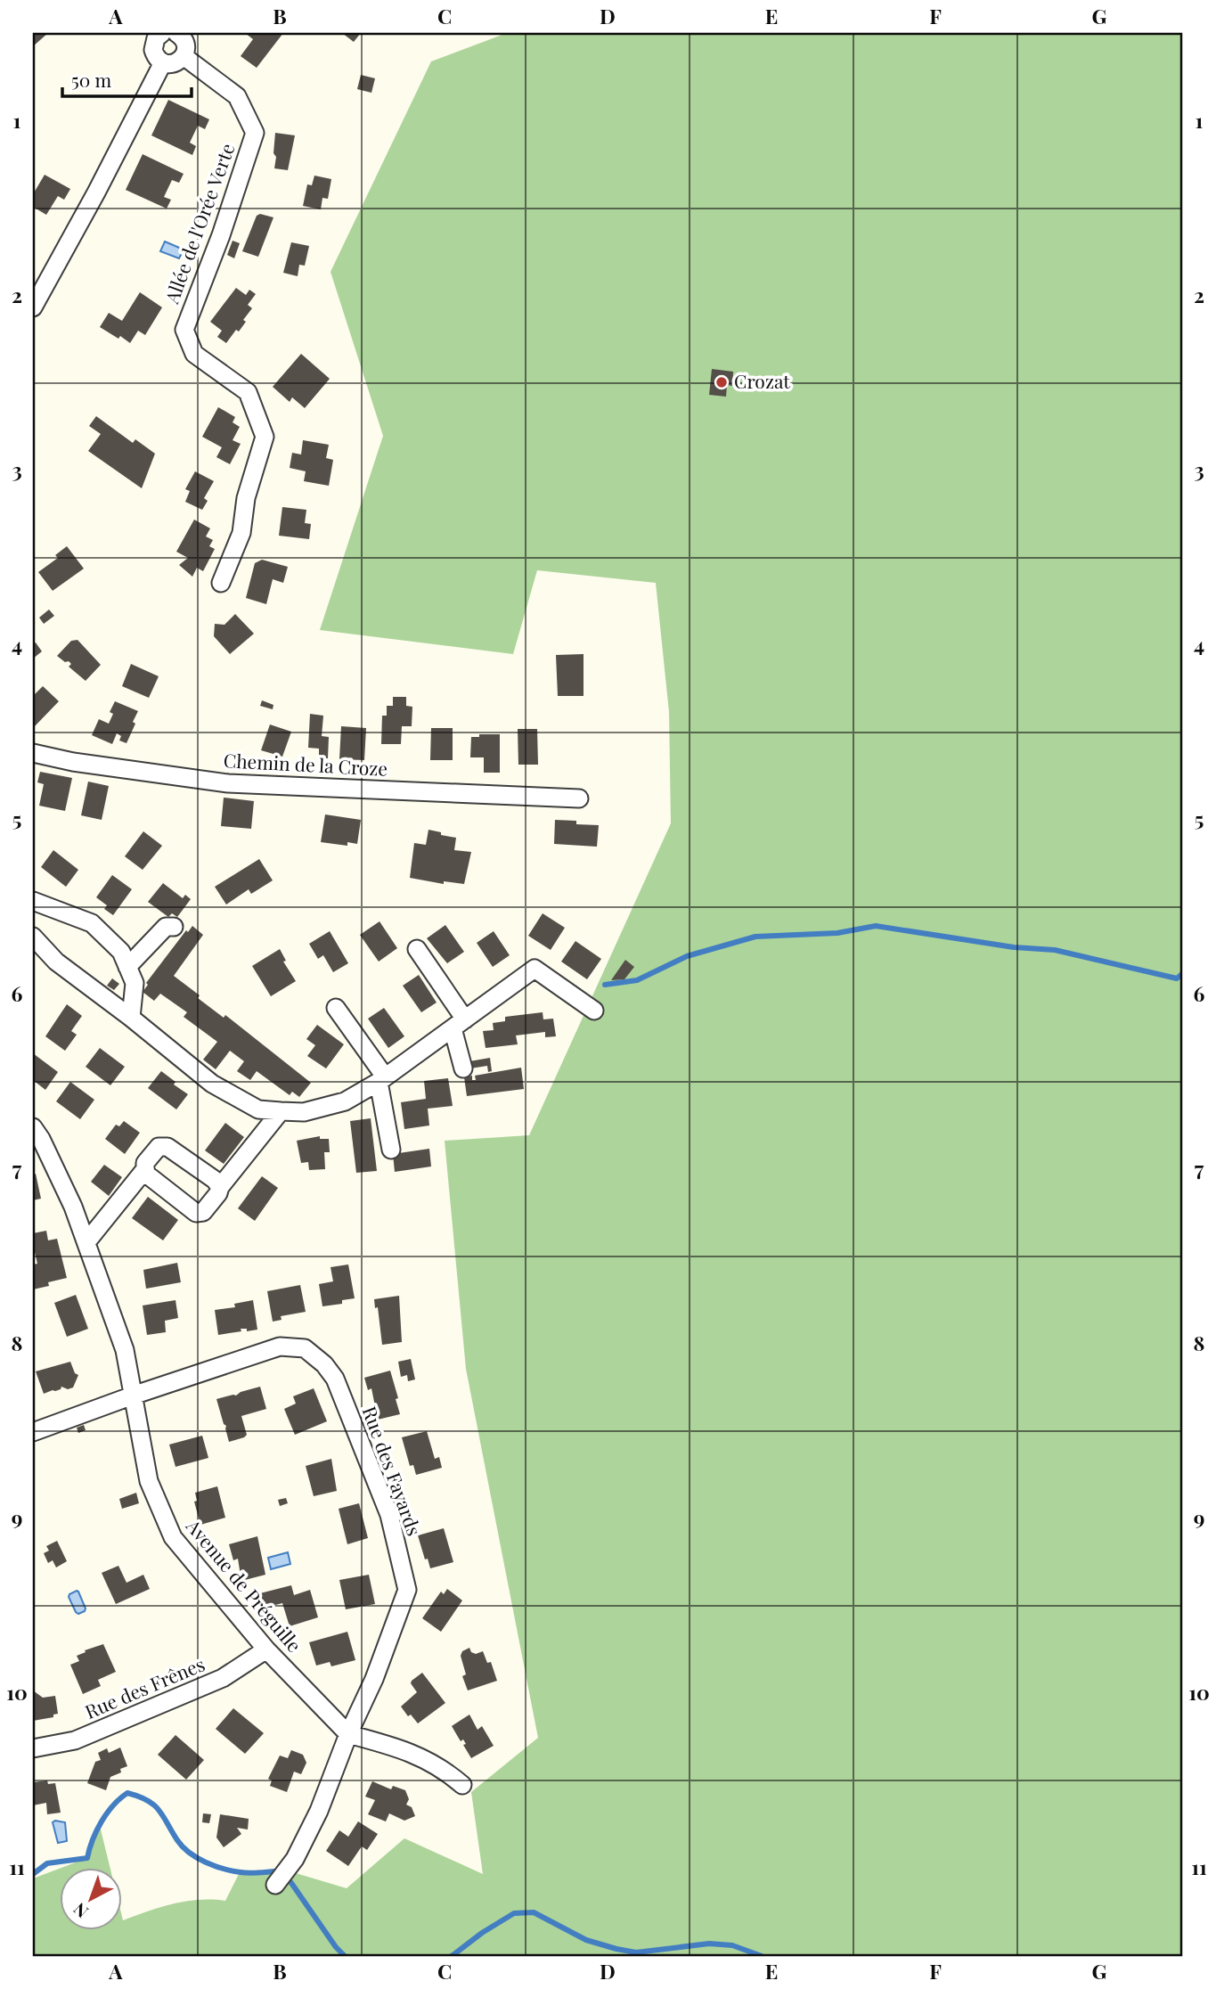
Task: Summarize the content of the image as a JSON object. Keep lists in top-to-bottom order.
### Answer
{
  "streets": {
    "street": [
      "Allée de l'Orée Verte",
      "Chemin de la Croze",
      "Rue des Fayards",
      "Avenue de Préguille",
      "Rue des Frênes"
    ]
  },
  "crossings": [
    ["Rue des Fayards", "Avenue de Préguille"],
    ["Avenue de Préguille", "Rue des Frênes"]
  ],
  "places": ["Crozat"],
  "scale_bar": "50 m",
  "north": "bottom left",
  "grid": {
    "columns": [
      "A",
      "B",
      "C",
      "D",
      "E",
      "F",
      "G"
    ],
    "rows": [
      "1",
      "2",
      "3",
      "4",
      "5",
      "6",
      "7",
      "8",
      "9",
      "10",
      "11"
    ]
  }
}
